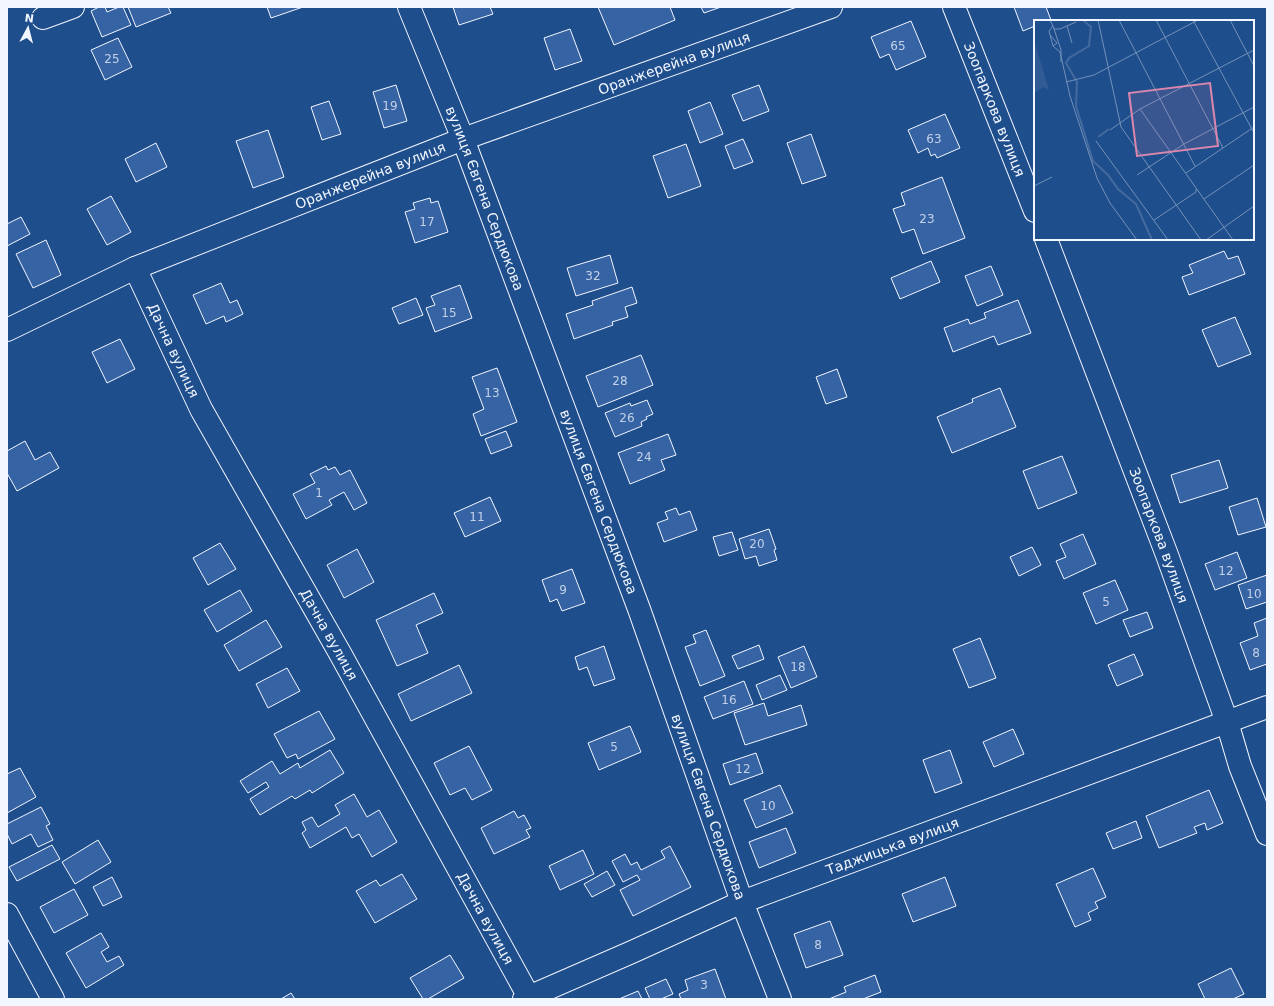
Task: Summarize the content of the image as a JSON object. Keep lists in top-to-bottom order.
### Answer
{
  "streets": {
    "street": [
      "Оранжерейна вулиця",
      "Зоопаркова вулиця",
      "вулиця Євгена Сердюкова",
      "Дачна вулиця",
      "Таджицька вулиця"
    ]
  },
  "crossings": [
    ["Оранжерейна вулиця", "вулиця Євгена Сердюкова"],
    ["Оранжерейна вулиця", "Дачна вулиця"],
    ["Зоопаркова вулиця", "Таджицька вулиця"],
    ["вулиця Євгена Сердюкова", "Таджицька вулиця"],
    ["Дачна вулиця", "Таджицька вулиця"]
  ],
  "house_numbers": [
    "65",
    "25",
    "19",
    "63",
    "23",
    "17",
    "32",
    "15",
    "28",
    "13",
    "26",
    "24",
    "1",
    "11",
    "20",
    "12",
    "9",
    "10",
    "5",
    "8",
    "18",
    "16",
    "5",
    "12",
    "10",
    "8",
    "3"
  ],
  "north": "top"
}
